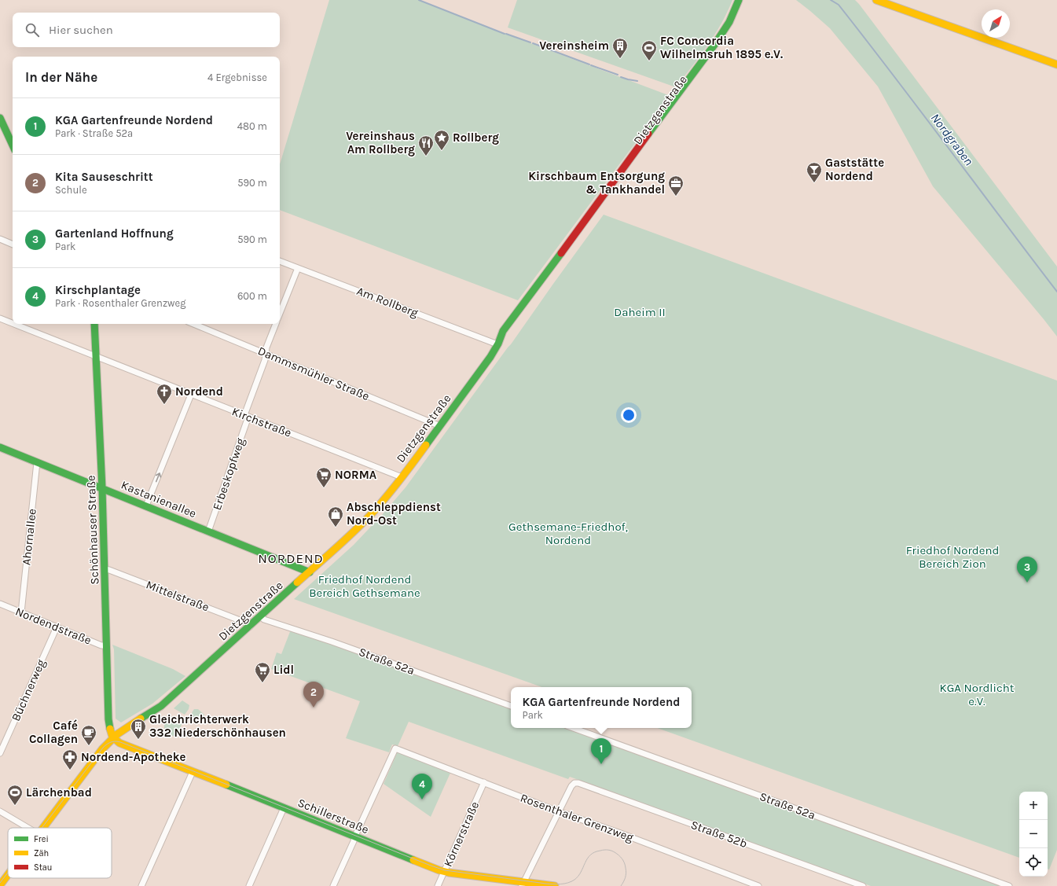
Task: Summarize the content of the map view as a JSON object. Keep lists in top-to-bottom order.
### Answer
{
  "streets": {
    "main road": [
      "Dietzgenstraße",
      "Kastanienallee",
      "Schönhauser Straße",
      "Schillerstraße"
    ],
    "street": [
      "Am Rollberg",
      "Dammsmühler Straße",
      "Kirchstraße",
      "Erbeskopfweg",
      "Ahornallee",
      "Mittelstraße",
      "Nordendstraße",
      "Straße 52a",
      "Büchnerweg",
      "Rosenthaler Grenzweg",
      "Körnerstraße",
      "Straße 52b"
    ]
  },
  "crossings": [
    ["Dietzgenstraße", "Am Rollberg"],
    ["Dietzgenstraße", "Dammsmühler Straße"],
    ["Dietzgenstraße", "Kirchstraße"],
    ["Dietzgenstraße", "Kastanienallee"],
    ["Dietzgenstraße", "Schönhauser Straße"],
    ["Dietzgenstraße", "Mittelstraße"],
    ["Dietzgenstraße", "Straße 52a"],
    ["Dietzgenstraße", "Schillerstraße"],
    ["Am Rollberg", "Erbeskopfweg"],
    ["Dammsmühler Straße", "Erbeskopfweg"],
    ["Kirchstraße", "Erbeskopfweg"],
    ["Kirchstraße", "Schönhauser Straße"],
    ["Erbeskopfweg", "Kastanienallee"],
    ["Kastanienallee", "Schönhauser Straße"],
    ["Kastanienallee", "Ahornallee"],
    ["Schönhauser Straße", "Mittelstraße"],
    ["Schönhauser Straße", "Nordendstraße"],
    ["Schönhauser Straße", "Schillerstraße"],
    ["Ahornallee", "Nordendstraße"],
    ["Nordendstraße", "Büchnerweg"],
    ["Schillerstraße", "Rosenthaler Grenzweg"],
    ["Schillerstraße", "Körnerstraße"],
    ["Rosenthaler Grenzweg", "Körnerstraße"],
    ["Rosenthaler Grenzweg", "Straße 52b"]
  ],
  "districts": ["NORDEND"],
  "water": ["Nordgraben"],
  "parks": [
    "Daheim II",
    "Gethsemane-Friedhof, Nordend",
    "Friedhof Nordend Bereich Zion",
    "Friedhof Nordend Bereich Gethsemane",
    "KGA Nordlicht e.V."
  ],
  "places": {
    "building": ["Vereinsheim", "Gleichrichterwerk 332 Niederschönhausen"],
    "sports": ["FC Concordia Wilhelmsruh 1895 e.V.", "Lärchenbad"],
    "place": ["Rollberg"],
    "restaurant": ["Vereinshaus Am Rollberg"],
    "bar": ["Gaststätte Nordend"],
    "office": ["Kirschbaum Entsorgung & Tankhandel"],
    "church": ["Nordend"],
    "supermarket": ["NORMA", "Lidl"],
    "shop": ["Abschleppdienst Nord-Ost"],
    "cafe": ["Café Collagen"],
    "pharmacy": ["Nordend-Apotheke"]
  },
  "legend": ["Frei", "Zäh", "Stau"],
  "north": "top right",
  "page": {
    "search": "Hier suchen",
    "heading": ["In der Nähe", "4 Ergebnisse"],
    "list": [
      {
        "mark": "1",
        "name": "KGA Gartenfreunde Nordend",
        "note": "Park · Straße 52a",
        "value": "480 m"
      },
      {
        "mark": "2",
        "name": "Kita Sauseschritt",
        "note": "Schule",
        "value": "590 m"
      },
      {
        "mark": "3",
        "name": "Gartenland Hoffnung",
        "note": "Park",
        "value": "590 m"
      },
      {
        "mark": "4",
        "name": "Kirschplantage",
        "note": "Park · Rosenthaler Grenzweg",
        "value": "600 m"
      }
    ],
    "pins": [
      "3",
      "2",
      "1",
      "4"
    ],
    "popup": ["KGA Gartenfreunde Nordend", "Park"],
    "map_buttons": ["+", "−"]
  }
}
